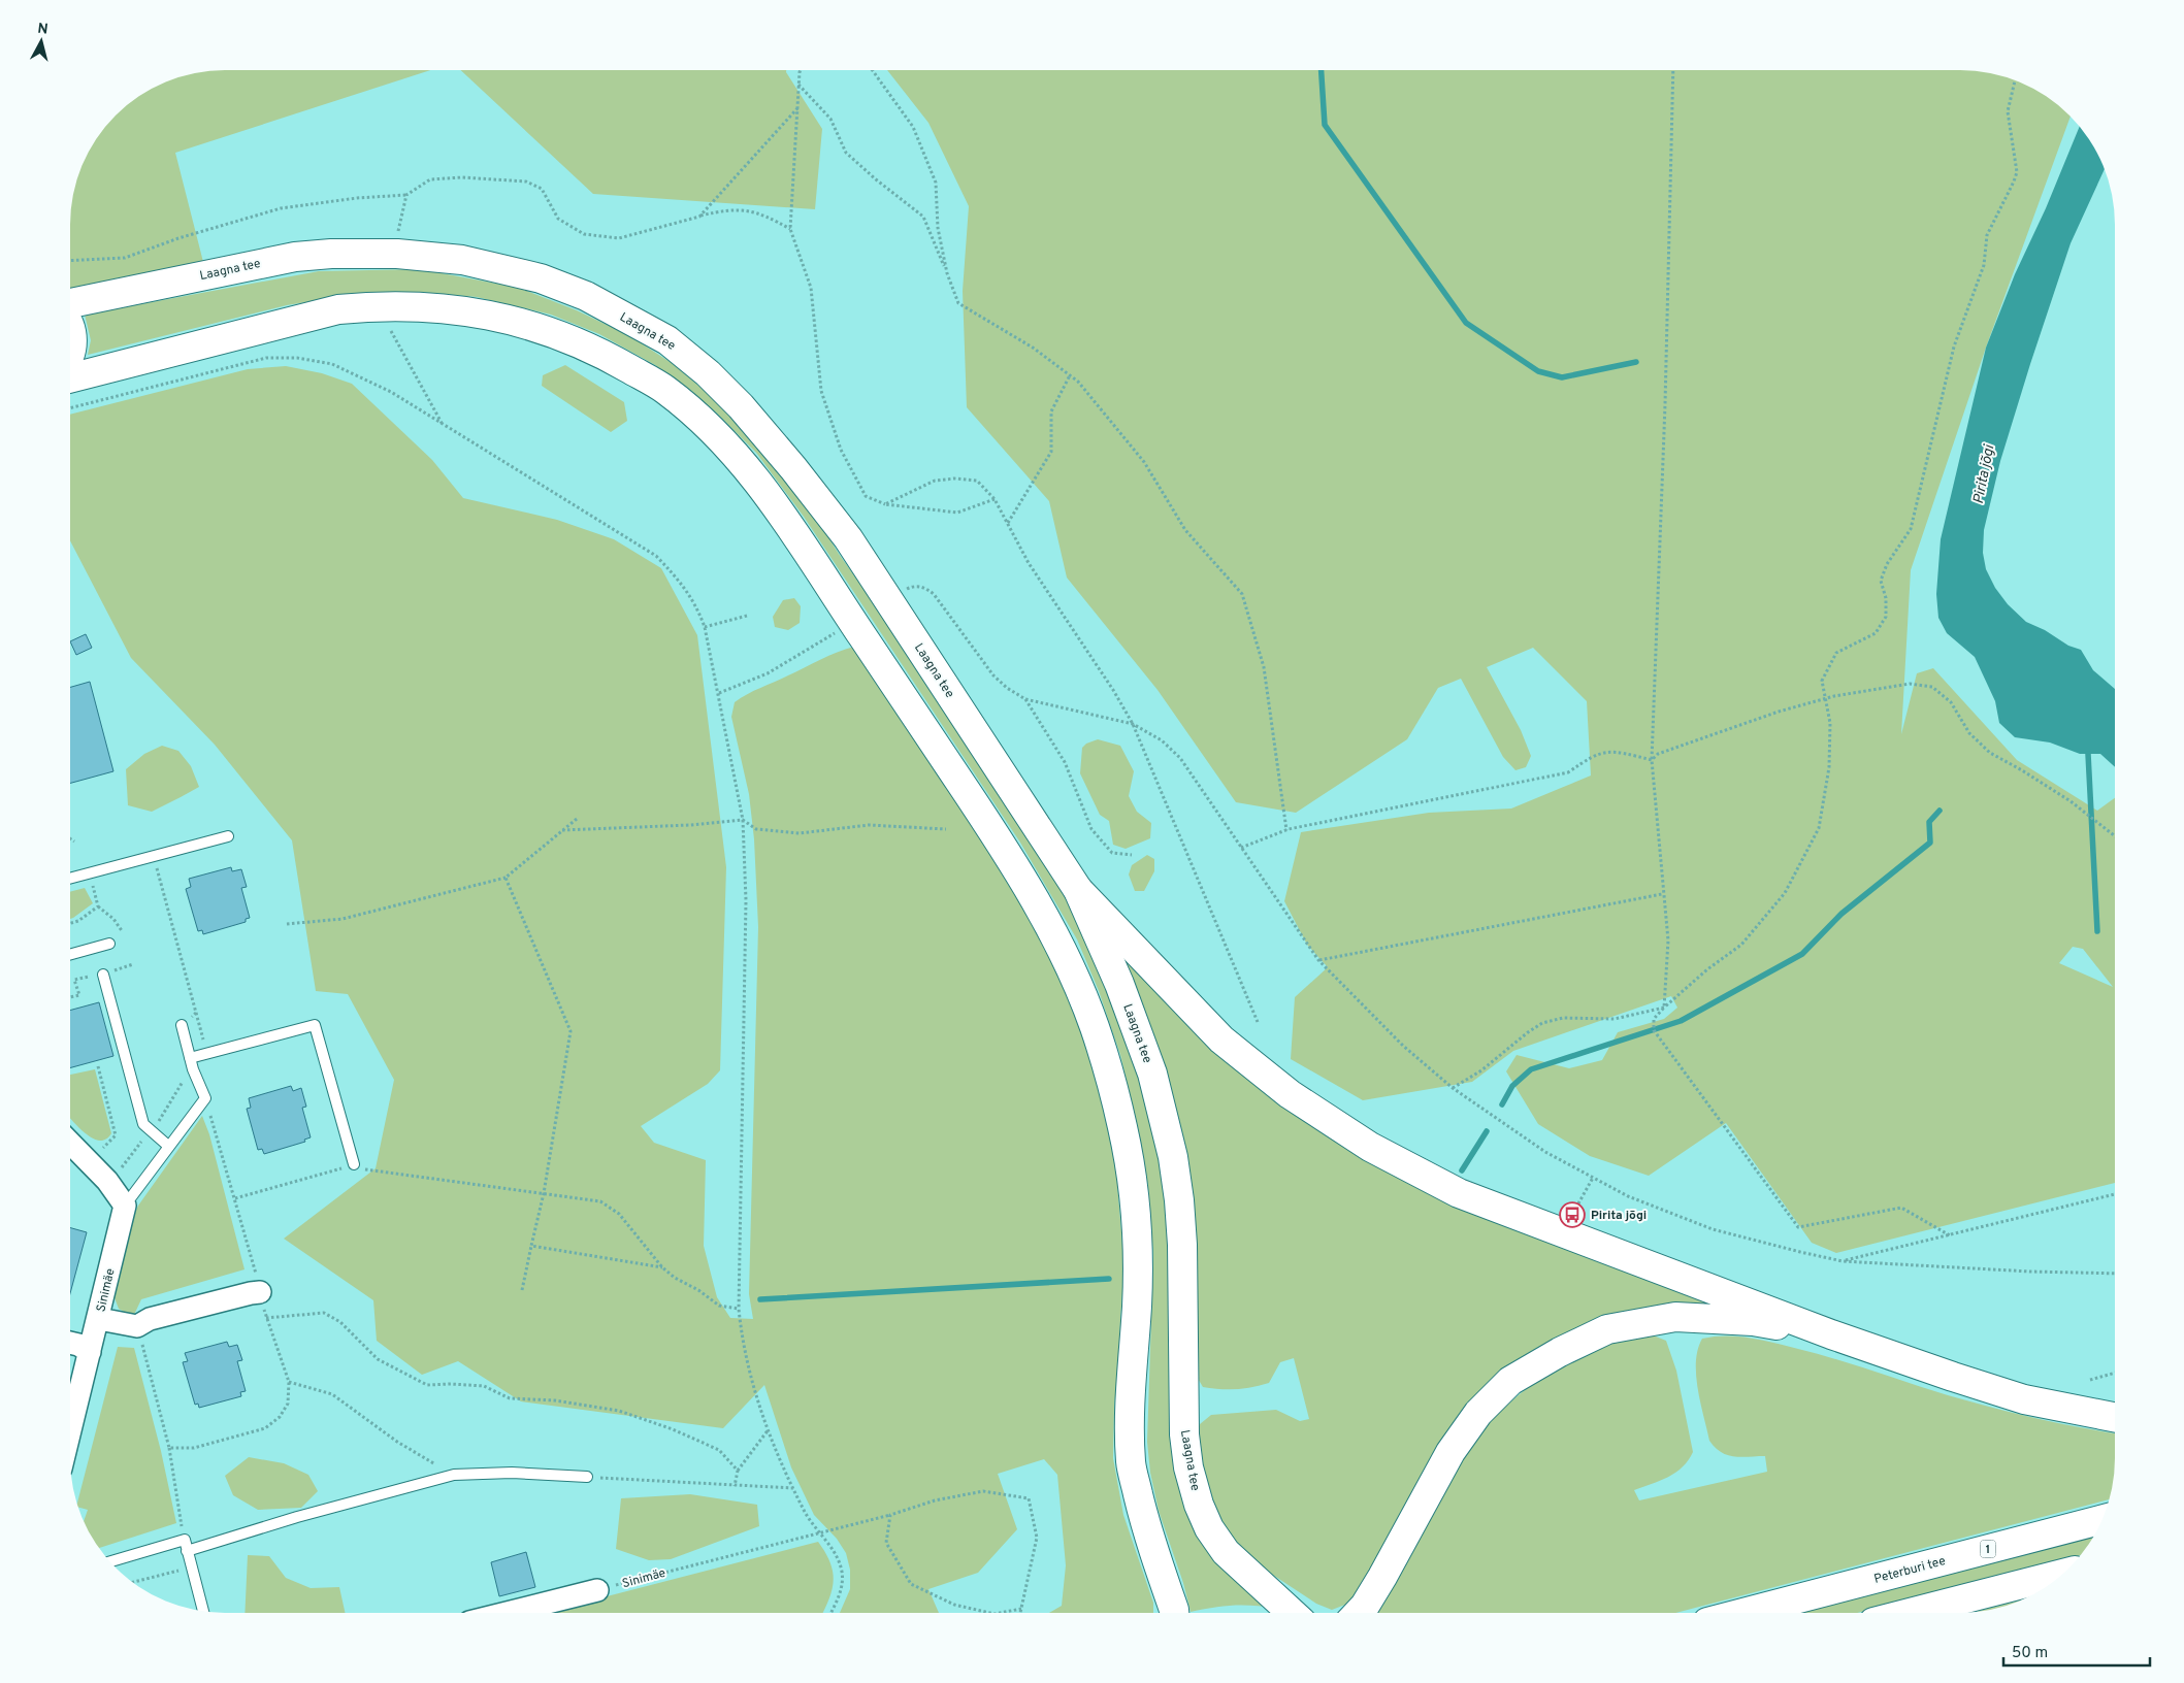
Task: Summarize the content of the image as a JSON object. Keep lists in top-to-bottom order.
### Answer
{
  "streets": {
    "main road": ["Laagna tee", "1", "Peterburi tee"],
    "street": ["Sinimäe"]
  },
  "water": ["Pirita jõgi"],
  "places": {
    "bus stop": ["Pirita jõgi"]
  },
  "scale_bar": "50 m",
  "north": "top"
}
